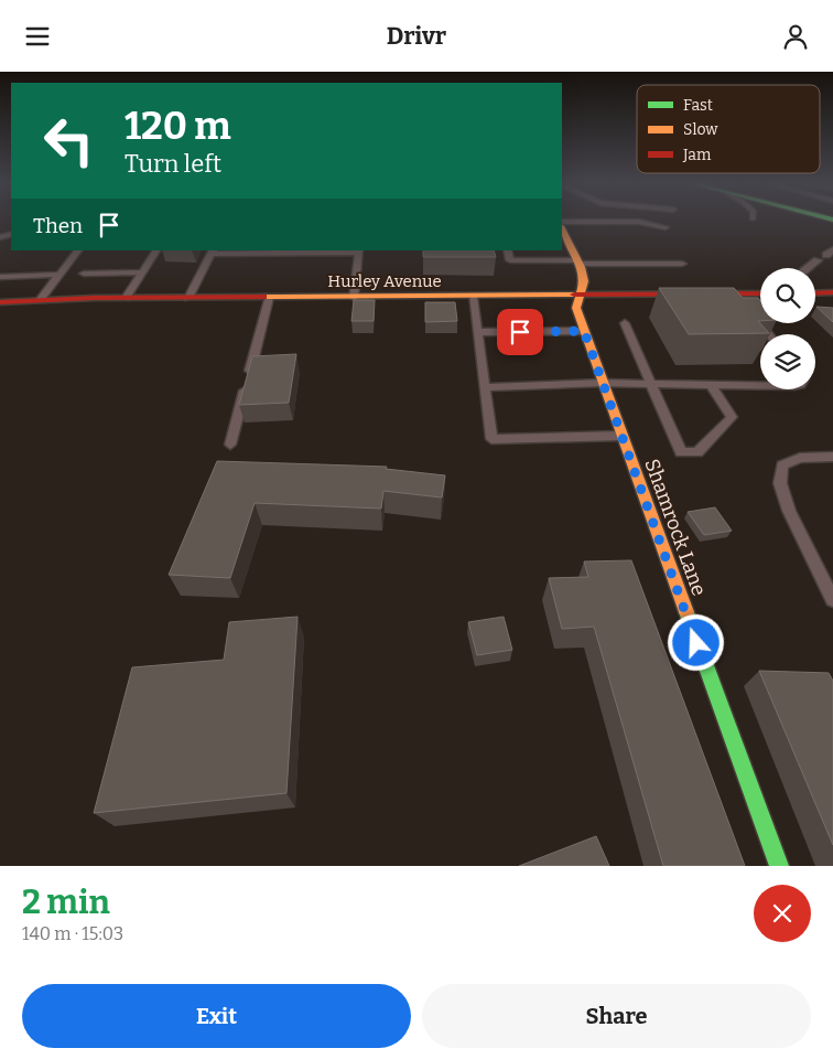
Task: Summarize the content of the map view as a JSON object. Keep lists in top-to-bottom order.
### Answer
{
  "streets": {
    "street": ["Hurley Avenue", "Shamrock Lane"]
  },
  "crossings": [
    ["Hurley Avenue", "Shamrock Lane"]
  ],
  "legend": ["Fast", "Slow", "Jam"],
  "page": {
    "header": "Drivr",
    "turn": ["120 m", "Turn left"],
    "then": "Then",
    "heading": ["2 min", "140 m · 15:03"],
    "buttons": ["Exit", "Share"]
  }
}
